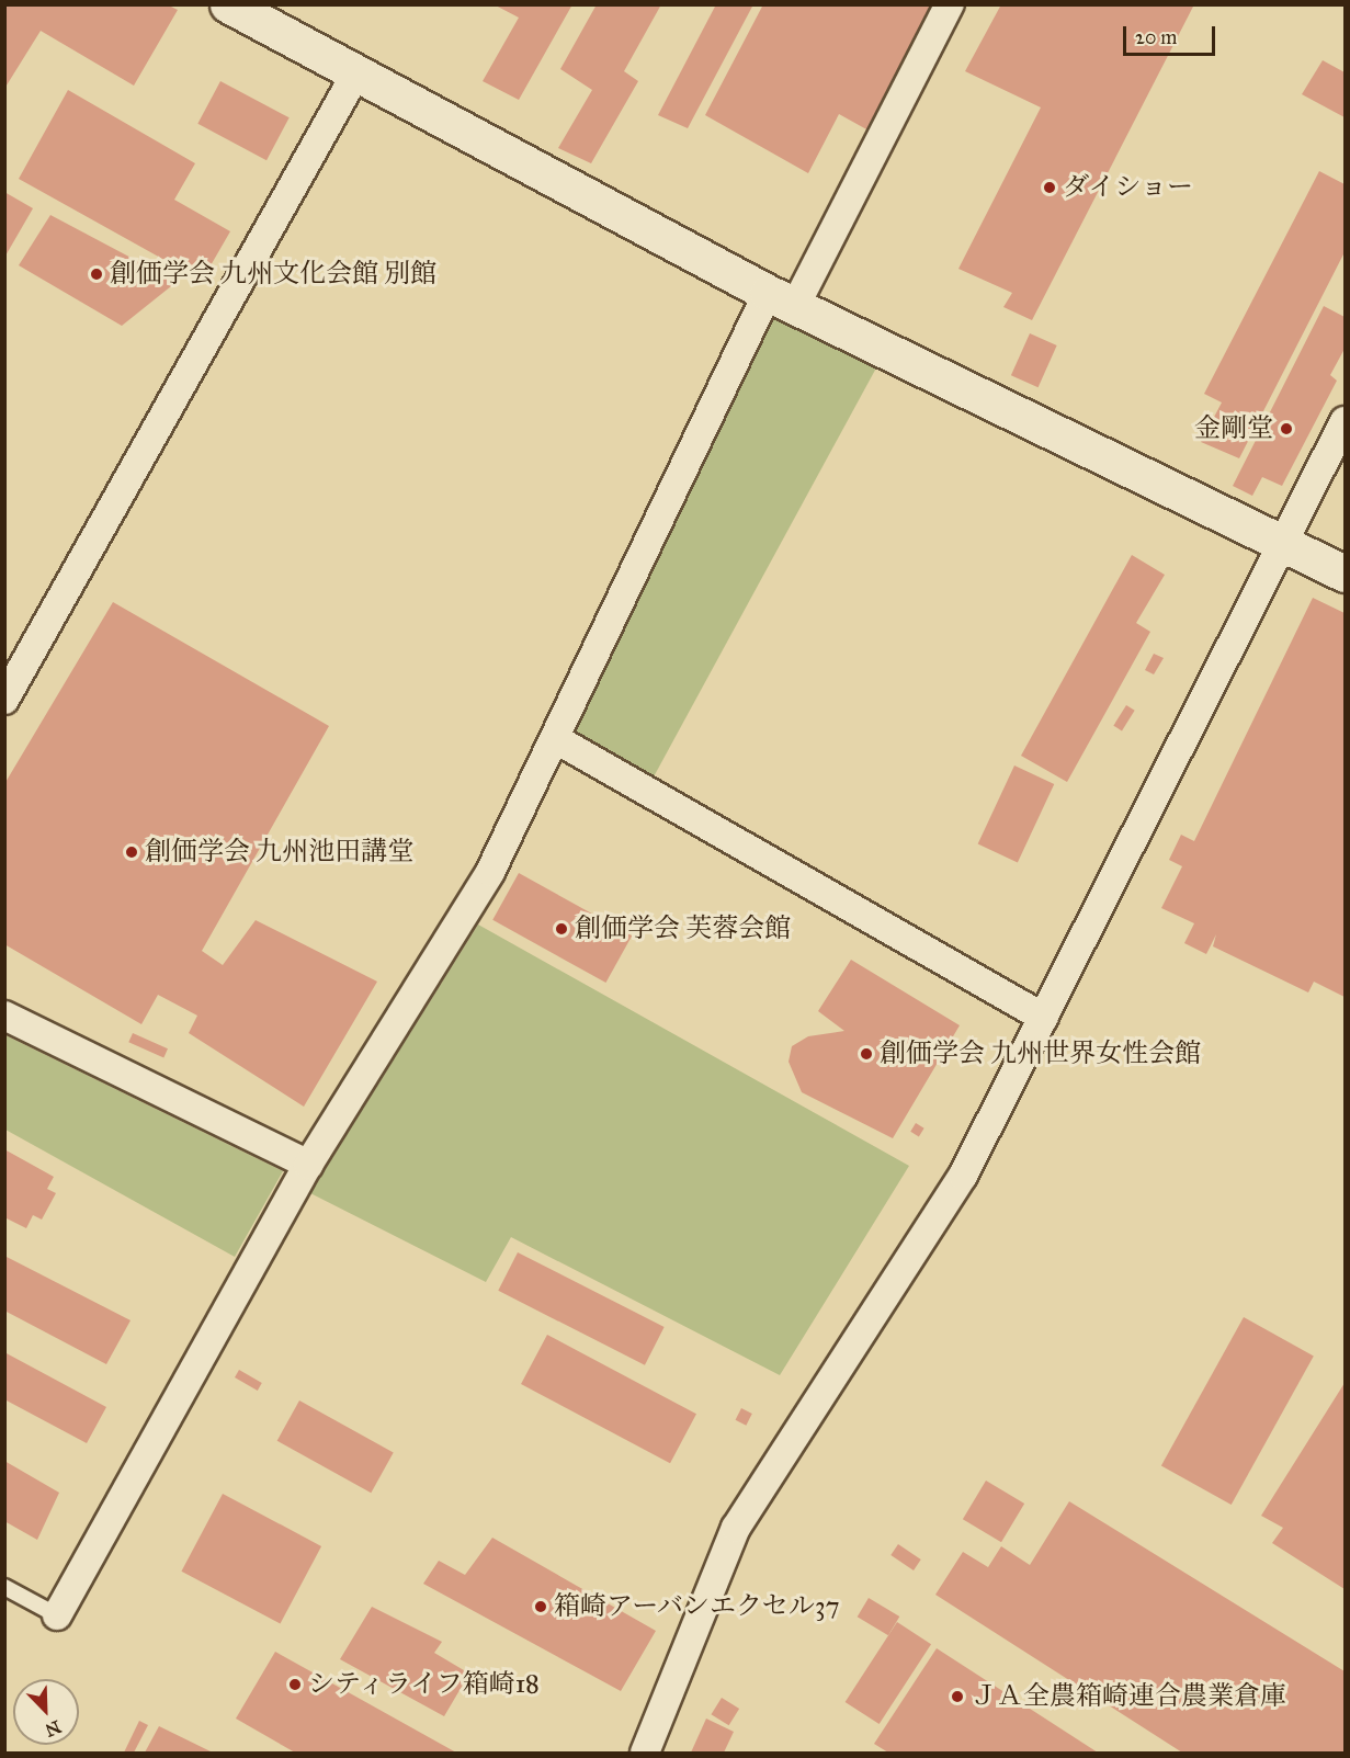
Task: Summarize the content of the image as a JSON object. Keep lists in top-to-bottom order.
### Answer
{
  "places": [
    "ダイショー",
    "創価学会 九州文化会館 別館",
    "金剛堂",
    "創価学会 九州池田講堂",
    "創価学会 芙蓉会館",
    "創価学会 九州世界女性会館",
    "箱崎アーバンエクセル37",
    "シティライフ箱崎18",
    "ＪＡ全農箱崎連合農業倉庫"
  ],
  "scale_bar": "20 m",
  "north": "bottom right"
}
